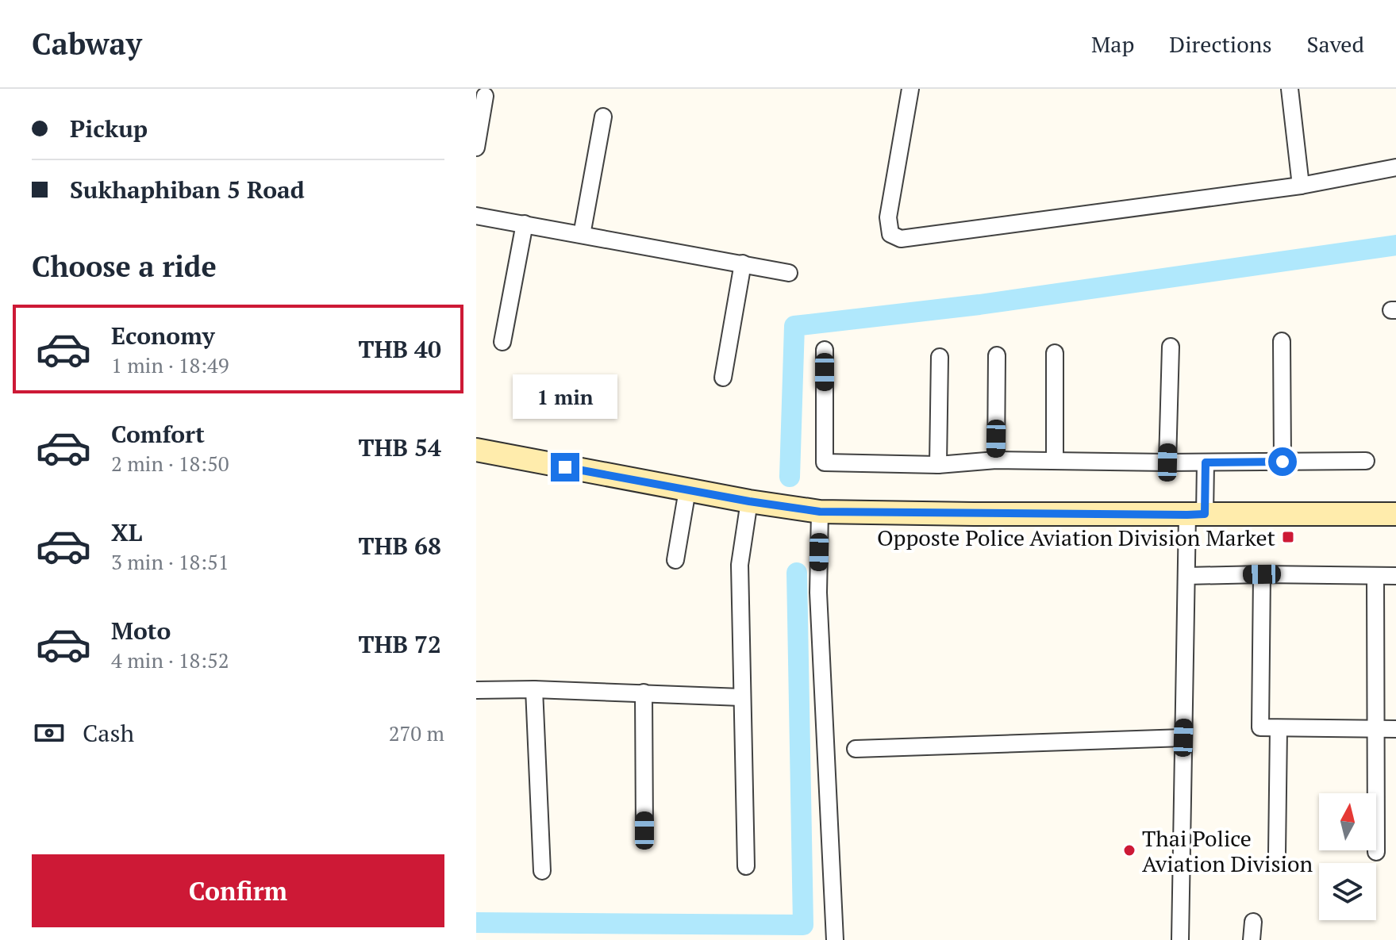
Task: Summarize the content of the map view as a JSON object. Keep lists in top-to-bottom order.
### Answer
{
  "places": {
    "transit": ["Opposte Police Aviation Division Market"],
    "other": ["Thai Police Aviation Division"]
  },
  "north": "top",
  "page": {
    "header": "Cabway",
    "nav": ["Map", "Directions", "Saved"],
    "banner": ["Pickup", "Sukhaphiban 5 Road"],
    "heading": "Choose a ride",
    "list": [
      {
        "name": "Economy",
        "note": "1 min · 18:49",
        "value": "THB 40"
      },
      {
        "name": "Comfort",
        "note": "2 min · 18:50",
        "value": "THB 54"
      },
      {
        "name": "XL",
        "note": "3 min · 18:51",
        "value": "THB 68"
      },
      {
        "name": "Moto",
        "note": "4 min · 18:52",
        "value": "THB 72"
      }
    ],
    "bubble": "1 min",
    "pay": ["Cash", "270 m"],
    "buttons": "Confirm"
  }
}
